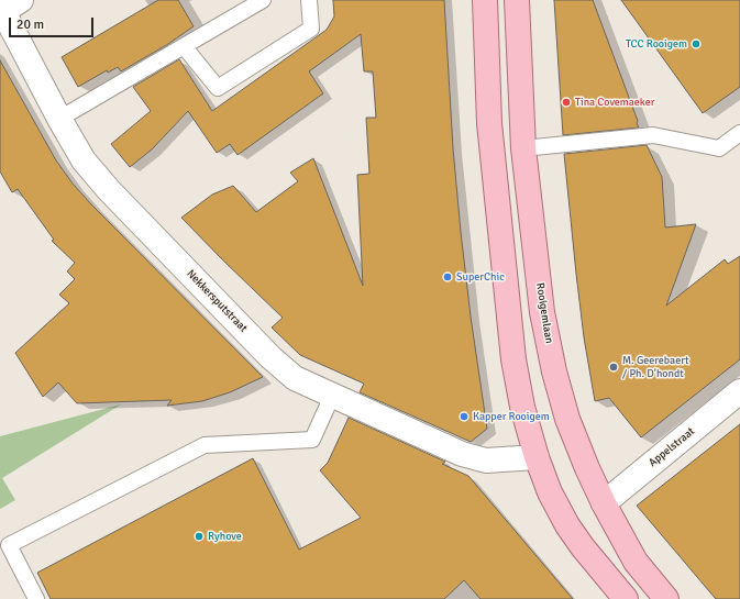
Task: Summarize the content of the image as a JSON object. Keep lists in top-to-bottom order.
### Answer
{
  "streets": {
    "main road": ["Rooigemlaan"],
    "street": ["Nekkersputstraat", "Appelstraat"]
  },
  "crossings": [
    ["Rooigemlaan", "Appelstraat"]
  ],
  "places": [
    "TCC Rooigem",
    "Tina Covemaeker",
    "SuperChic",
    "M. Geerebaert / Ph. D'hondt",
    "Kapper Rooigem",
    "Ryhove"
  ],
  "scale_bar": "20 m"
}
